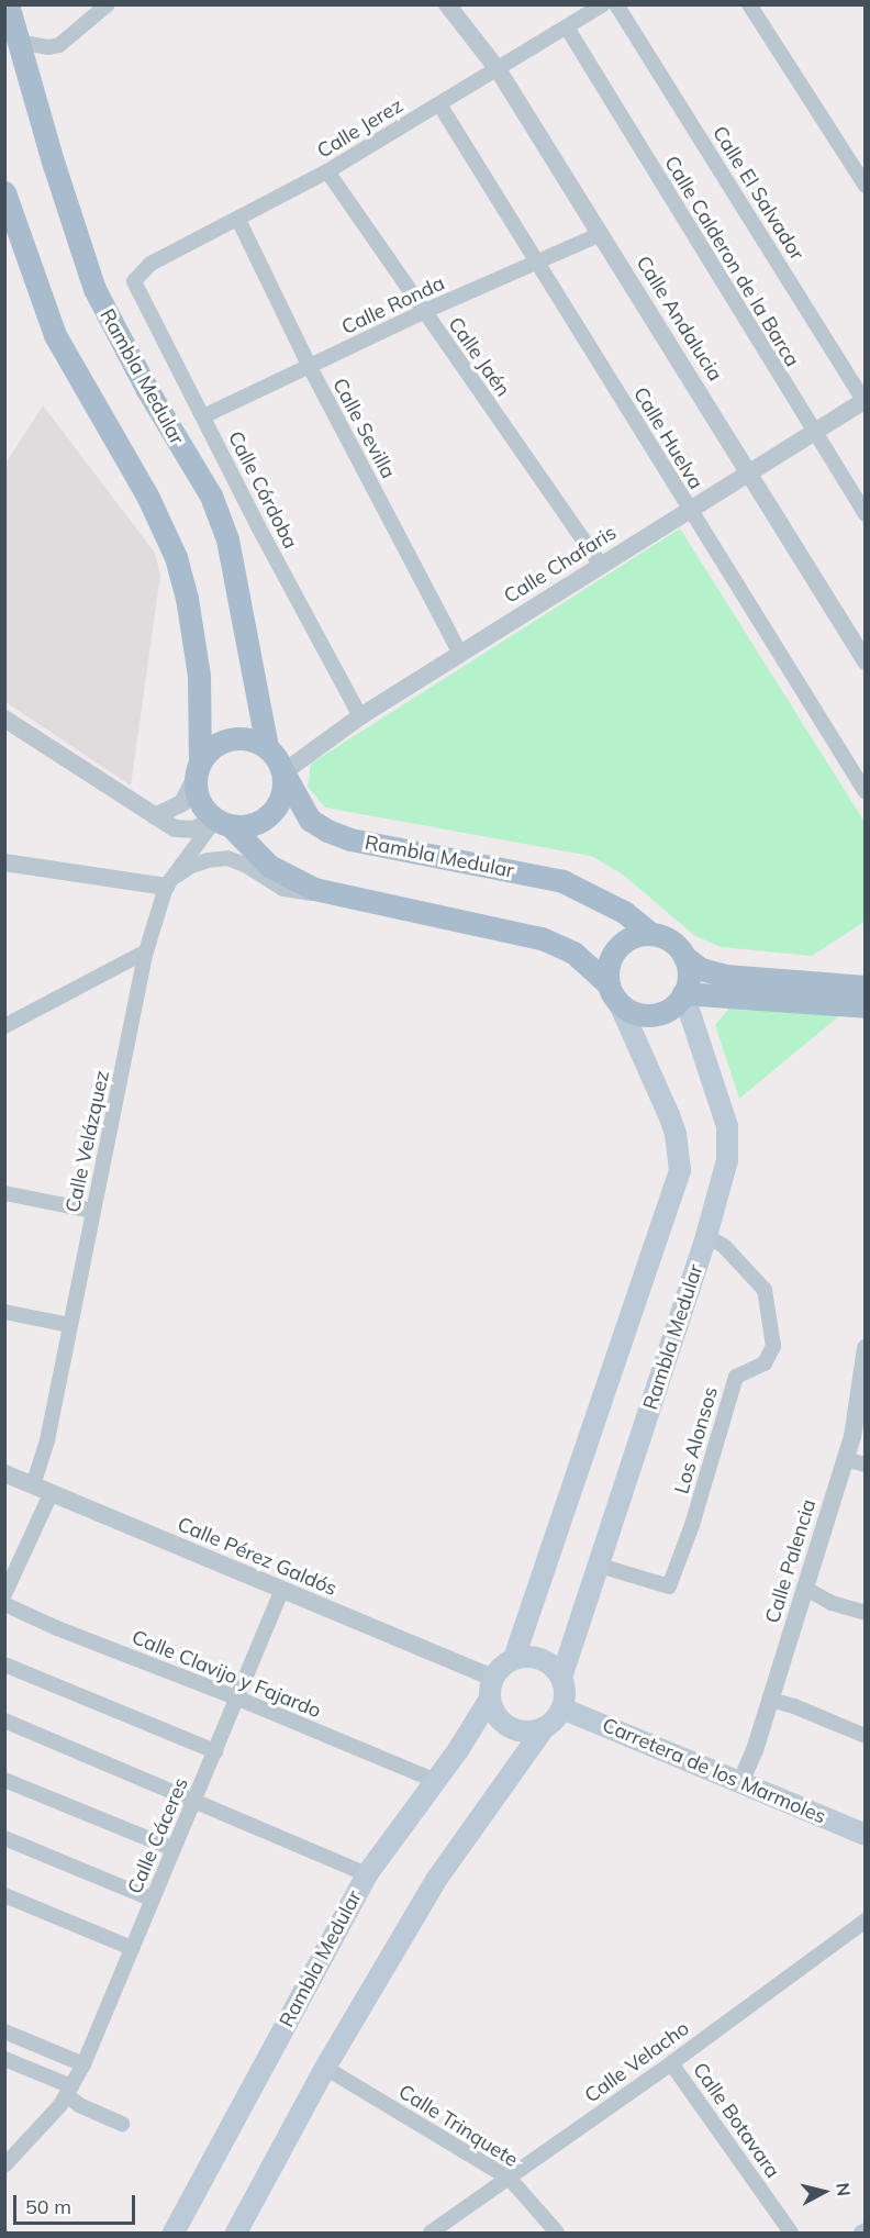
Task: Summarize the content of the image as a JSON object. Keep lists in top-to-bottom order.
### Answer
{
  "streets": {
    "main road": ["Rambla Medular", "Carretera de los Marmoles"],
    "street": [
      "Calle Jerez",
      "Calle El Salvador",
      "Calle Calderon de la Barca",
      "Calle Ronda",
      "Calle Andalucia",
      "Calle Jaén",
      "Calle Sevilla",
      "Calle Huelva",
      "Calle Córdoba",
      "Calle Chafaris",
      "Calle Velázquez",
      "Los Alonsos",
      "Calle Pérez Galdós",
      "Calle Palencia",
      "Calle Clavijo y Fajardo",
      "Calle Cáceres",
      "Calle Velacho",
      "Calle Botavara",
      "Calle Trinquete"
    ]
  },
  "crossings": [
    ["Calle Jerez", "Calle Calderon de la Barca"],
    ["Calle Jerez", "Calle Andalucia"],
    ["Calle Jerez", "Calle Jaén"],
    ["Calle Jerez", "Calle Sevilla"],
    ["Calle Jerez", "Calle Huelva"],
    ["Calle Jerez", "Calle Córdoba"],
    ["Calle El Salvador", "Calle Chafaris"],
    ["Calle Calderon de la Barca", "Calle Chafaris"],
    ["Calle Ronda", "Calle Andalucia"],
    ["Calle Ronda", "Calle Jaén"],
    ["Calle Ronda", "Calle Sevilla"],
    ["Calle Ronda", "Calle Huelva"],
    ["Calle Ronda", "Calle Córdoba"],
    ["Calle Andalucia", "Calle Chafaris"],
    ["Calle Jaén", "Calle Chafaris"],
    ["Rambla Medular", "Calle Chafaris"],
    ["Rambla Medular", "Calle Velázquez"],
    ["Rambla Medular", "Los Alonsos"],
    ["Rambla Medular", "Calle Pérez Galdós"],
    ["Rambla Medular", "Calle Clavijo y Fajardo"],
    ["Rambla Medular", "Carretera de los Marmoles"],
    ["Calle Sevilla", "Calle Chafaris"],
    ["Calle Huelva", "Calle Chafaris"],
    ["Calle Córdoba", "Calle Chafaris"],
    ["Calle Chafaris", "Calle Velázquez"],
    ["Calle Velázquez", "Calle Pérez Galdós"],
    ["Calle Pérez Galdós", "Carretera de los Marmoles"],
    ["Calle Pérez Galdós", "Calle Cáceres"],
    ["Calle Palencia", "Carretera de los Marmoles"],
    ["Calle Clavijo y Fajardo", "Calle Cáceres"],
    ["Calle Velacho", "Calle Botavara"],
    ["Calle Velacho", "Calle Trinquete"]
  ],
  "scale_bar": "50 m",
  "north": "right"
}
